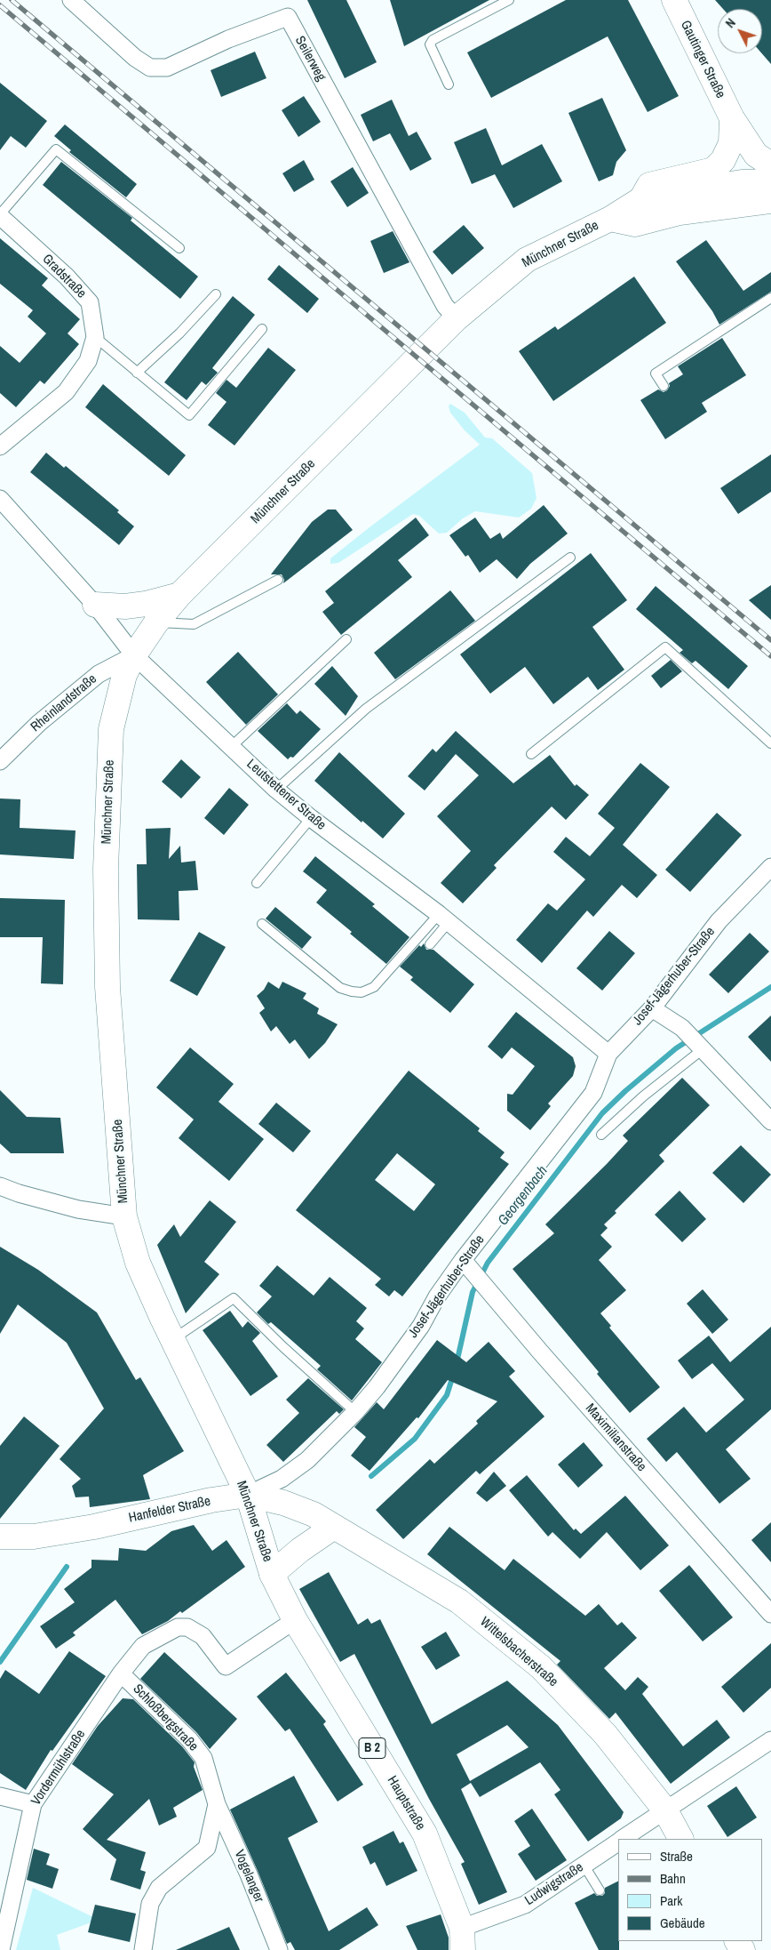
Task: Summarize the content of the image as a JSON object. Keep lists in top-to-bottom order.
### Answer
{
  "streets": {
    "main road": [
      "Gautinger Straße",
      "Münchner Straße",
      "Hanfelder Straße",
      "Wittelsbacherstraße",
      "B 2",
      "Hauptstraße"
    ],
    "street": [
      "Seilerweg",
      "Gradstraße",
      "Rheinlandstraße",
      "Leutstettener Straße",
      "Josef-Jägerhuber-Straße",
      "Maximilianstraße",
      "Schloßbergstraße",
      "Vordermühlstraße",
      "Vogelanger",
      "Ludwigstraße"
    ]
  },
  "crossings": [
    ["Seilerweg", "Münchner Straße"],
    ["Münchner Straße", "Rheinlandstraße"],
    ["Münchner Straße", "Leutstettener Straße"],
    ["Münchner Straße", "Josef-Jägerhuber-Straße"],
    ["Münchner Straße", "Hanfelder Straße"],
    ["Münchner Straße", "Hauptstraße"],
    ["Rheinlandstraße", "Leutstettener Straße"],
    ["Leutstettener Straße", "Josef-Jägerhuber-Straße"],
    ["Josef-Jägerhuber-Straße", "Maximilianstraße"],
    ["Josef-Jägerhuber-Straße", "Hanfelder Straße"],
    ["Hanfelder Straße", "Wittelsbacherstraße"],
    ["Wittelsbacherstraße", "Ludwigstraße"],
    ["Schloßbergstraße", "Vordermühlstraße"],
    ["Schloßbergstraße", "Vogelanger"],
    ["Vordermühlstraße", "Hauptstraße"],
    ["Hauptstraße", "Ludwigstraße"]
  ],
  "water": ["Georgenbach"],
  "legend": [
    "Straße",
    "Bahn",
    "Park",
    "Gebäude"
  ],
  "north": "top left"
}
